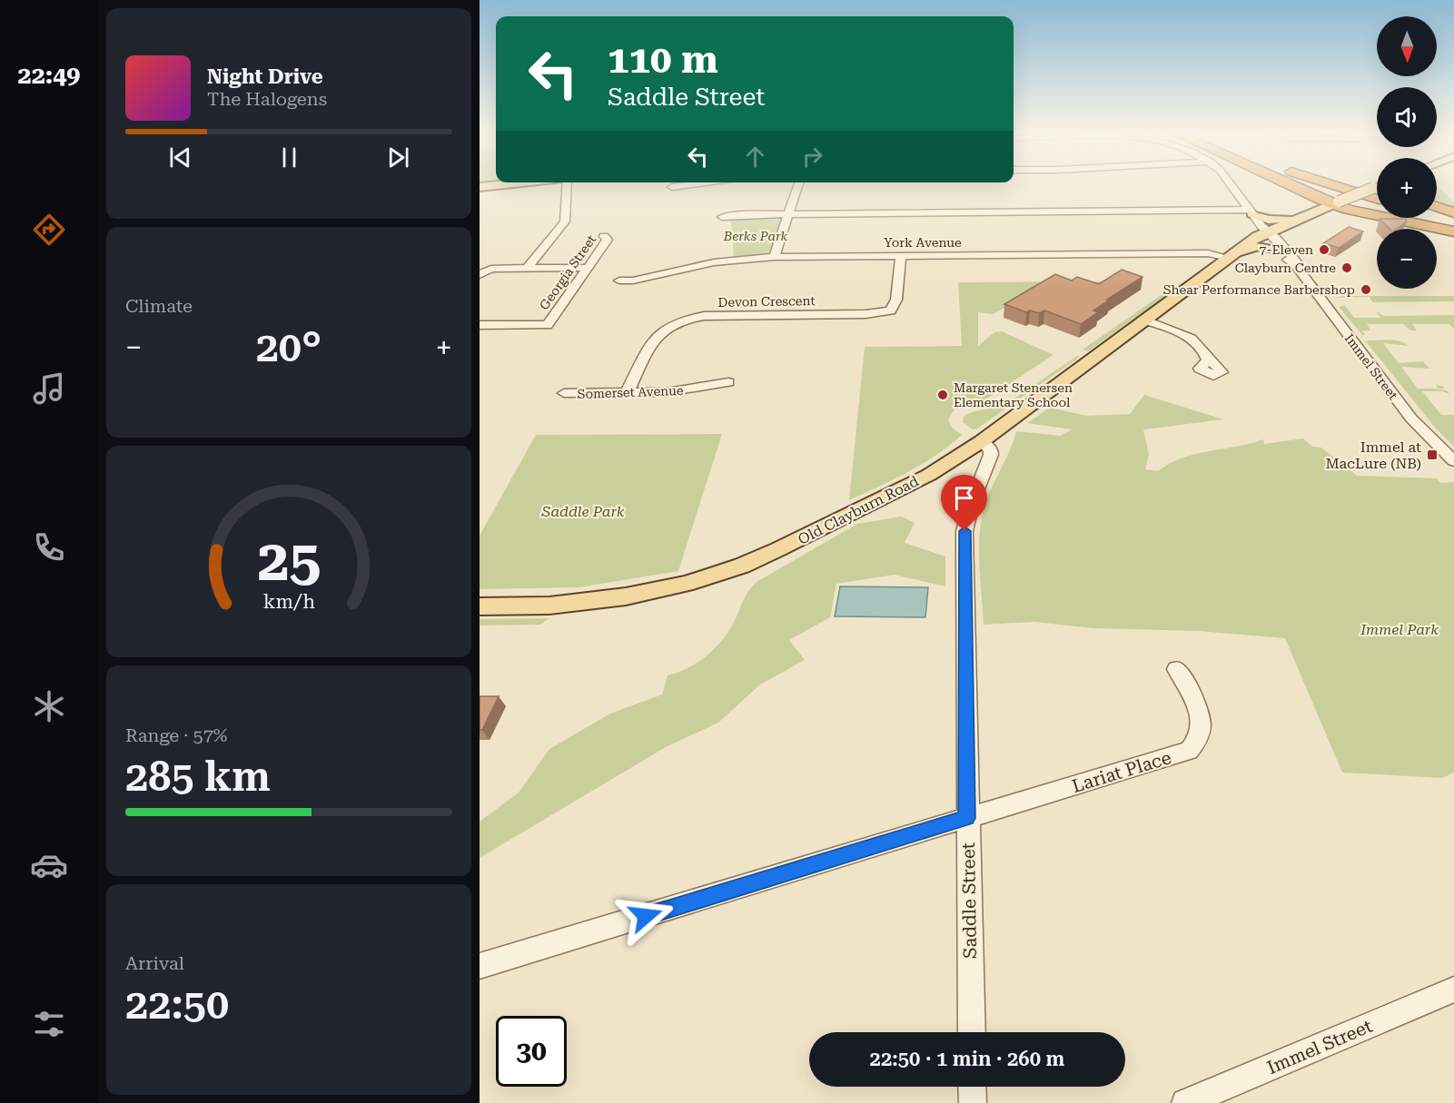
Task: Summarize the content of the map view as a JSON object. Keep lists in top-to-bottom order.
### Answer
{
  "streets": {
    "main road": ["Old Clayburn Road"],
    "street": [
      "York Avenue",
      "Georgia Street",
      "Devon Crescent",
      "Immel Street",
      "Somerset Avenue",
      "Lariat Place",
      "Saddle Street"
    ]
  },
  "crossings": [
    ["York Avenue", "Devon Crescent"],
    ["York Avenue", "Old Clayburn Road"],
    ["Devon Crescent", "Somerset Avenue"],
    ["Immel Street", "Old Clayburn Road"],
    ["Old Clayburn Road", "Saddle Street"],
    ["Lariat Place", "Saddle Street"]
  ],
  "parks": ["Berks Park", "Saddle Park", "Immel Park"],
  "places": {
    "other": [
      "7-Eleven",
      "Clayburn Centre",
      "Shear Performance Barbershop",
      "Margaret Stenersen Elementary School"
    ],
    "transit": ["Immel at MacLure (NB)"]
  },
  "north": "bottom",
  "page": {
    "tabs": "22:49",
    "map_buttons": ["+", "−"],
    "turn": ["110 m", "Saddle Street"],
    "song": ["Night Drive", "The Halogens"],
    "tile": [
      "Climate",
      ["Range · 57%", "285 km"],
      ["Arrival", "22:50"]
    ],
    "heat": ["−", "20°", "+"],
    "limit": "30",
    "trip": "22:50 · 1 min · 260 m",
    "gauge": ["25", "km/h"]
  }
}
